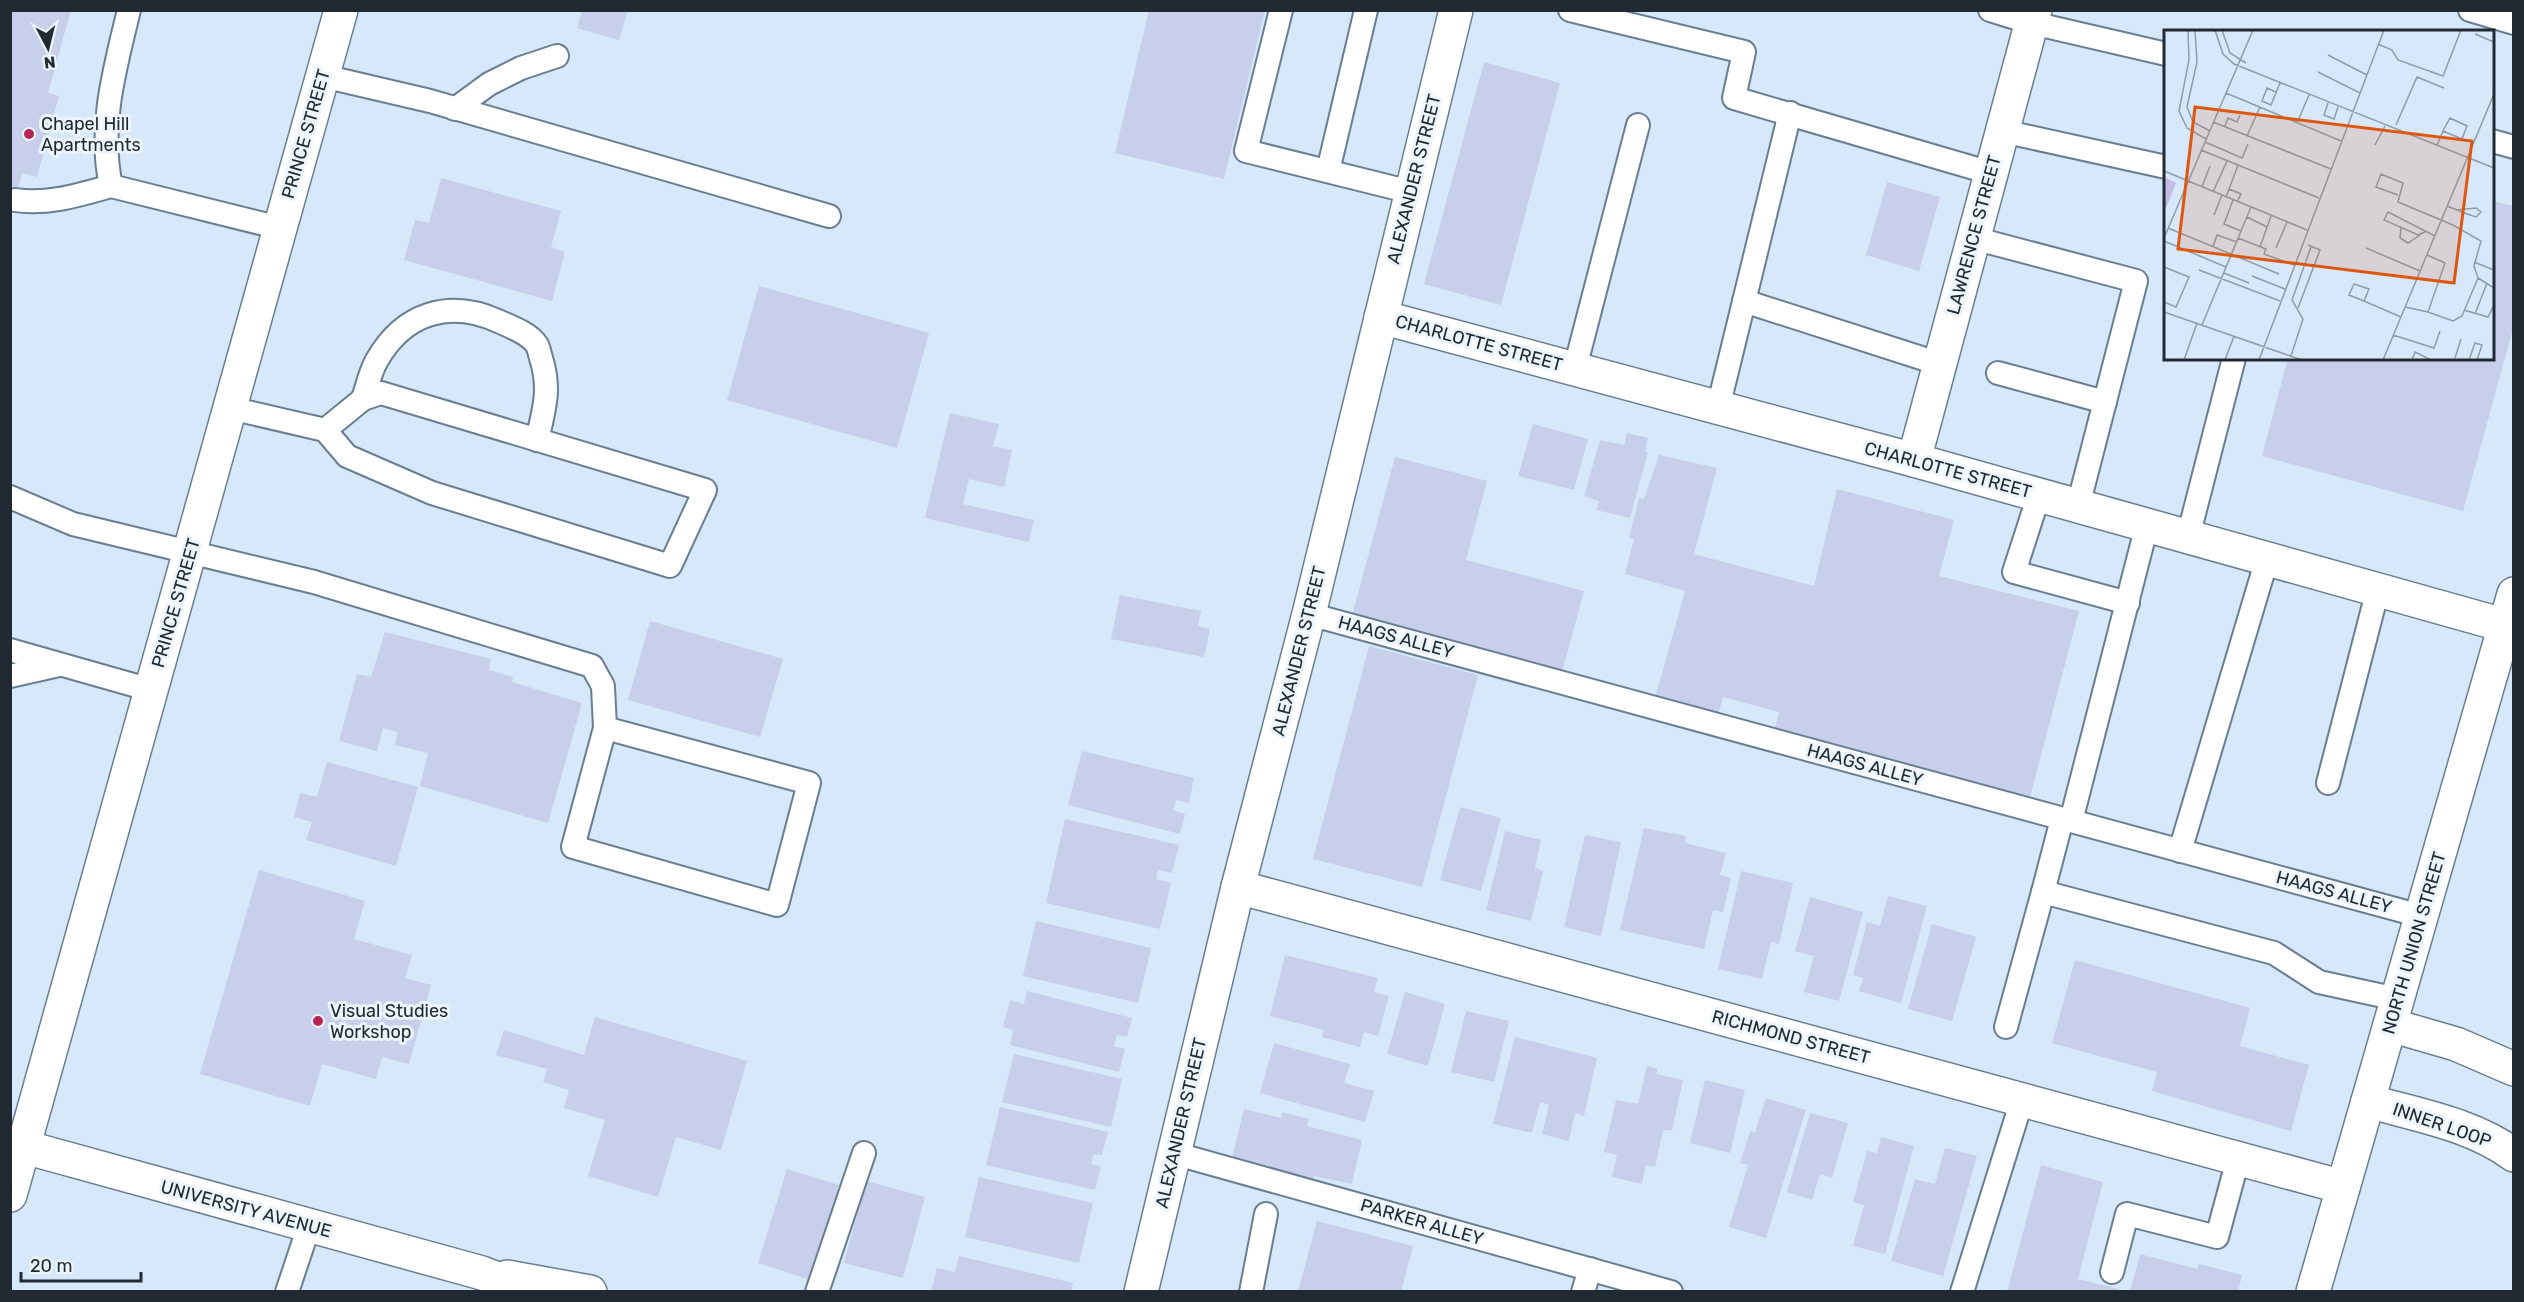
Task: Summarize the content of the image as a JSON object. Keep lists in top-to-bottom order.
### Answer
{
  "streets": {
    "main road": [
      "PRINCE STREET",
      "ALEXANDER STREET",
      "LAWRENCE STREET",
      "CHARLOTTE STREET",
      "NORTH UNION STREET",
      "RICHMOND STREET",
      "INNER LOOP",
      "UNIVERSITY AVENUE"
    ],
    "lane": ["HAAGS ALLEY", "PARKER ALLEY"]
  },
  "crossings": [
    ["PRINCE STREET", "UNIVERSITY AVENUE"],
    ["ALEXANDER STREET", "CHARLOTTE STREET"],
    ["ALEXANDER STREET", "HAAGS ALLEY"],
    ["ALEXANDER STREET", "RICHMOND STREET"],
    ["ALEXANDER STREET", "PARKER ALLEY"],
    ["LAWRENCE STREET", "CHARLOTTE STREET"],
    ["CHARLOTTE STREET", "NORTH UNION STREET"],
    ["HAAGS ALLEY", "NORTH UNION STREET"],
    ["NORTH UNION STREET", "RICHMOND STREET"],
    ["NORTH UNION STREET", "INNER LOOP"]
  ],
  "places": ["Chapel Hill Apartments", "Visual Studies Workshop"],
  "scale_bar": "20 m",
  "north": "bottom"
}
